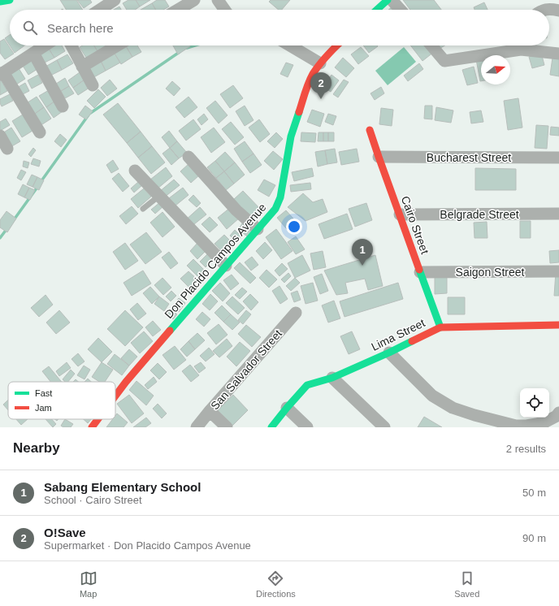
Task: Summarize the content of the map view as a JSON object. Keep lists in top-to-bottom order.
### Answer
{
  "streets": {
    "street": [
      "Bucharest Street",
      "Belgrade Street",
      "Cairo Street",
      "Don Placido Campos Avenue",
      "Saigon Street",
      "Lima Street",
      "San Salvador Street"
    ]
  },
  "crossings": [
    ["Bucharest Street", "Cairo Street"],
    ["Belgrade Street", "Cairo Street"],
    ["Cairo Street", "Saigon Street"],
    ["Cairo Street", "Lima Street"]
  ],
  "legend": ["Fast", "Jam"],
  "north": "right",
  "page": {
    "search": "Search here",
    "pins": ["2", "1"],
    "heading": ["Nearby", "2 results"],
    "list": [
      {
        "mark": "1",
        "name": "Sabang Elementary School",
        "note": "School · Cairo Street",
        "value": "50 m"
      },
      {
        "mark": "2",
        "name": "O!Save",
        "note": "Supermarket · Don Placido Campos Avenue",
        "value": "90 m"
      }
    ],
    "nav": ["Map", "Directions", "Saved"]
  }
}
